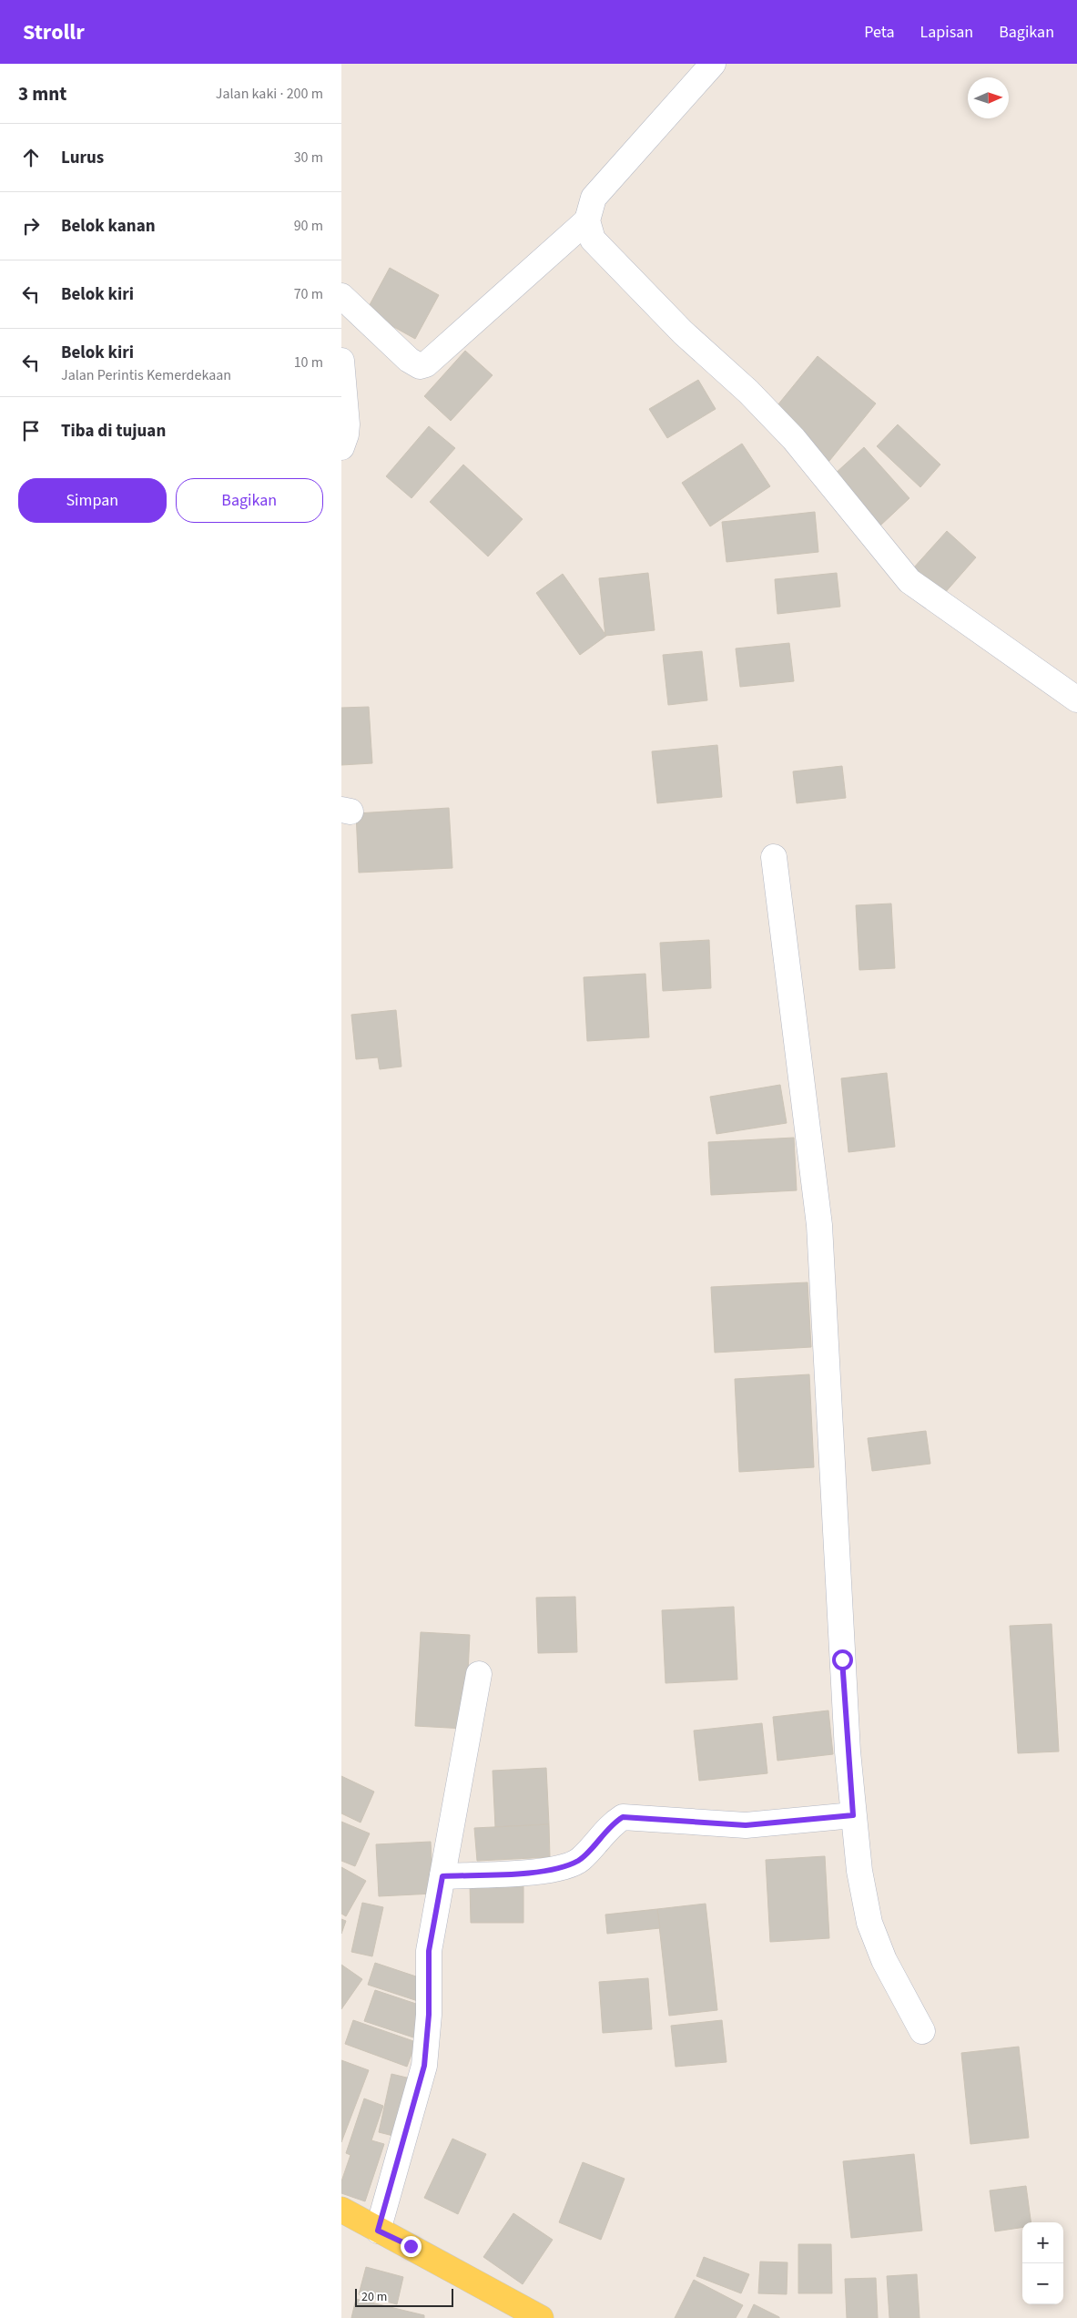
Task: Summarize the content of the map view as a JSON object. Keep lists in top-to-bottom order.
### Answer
{
  "scale_bar": "20 m",
  "north": "right",
  "page": {
    "header": "Strollr",
    "nav": ["Peta", "Lapisan", "Bagikan"],
    "heading": ["3 mnt", "Jalan kaki · 200 m"],
    "list": [
      ["Lurus", "30 m"],
      ["Belok kanan", "90 m"],
      ["Belok kiri", "70 m"],
      ["Belok kiri", "Jalan Perintis Kemerdekaan", "10 m"],
      "Tiba di tujuan"
    ],
    "buttons": ["Simpan", "Bagikan"],
    "map_buttons": ["+", "−"],
    "scale": "20 m"
  }
}
